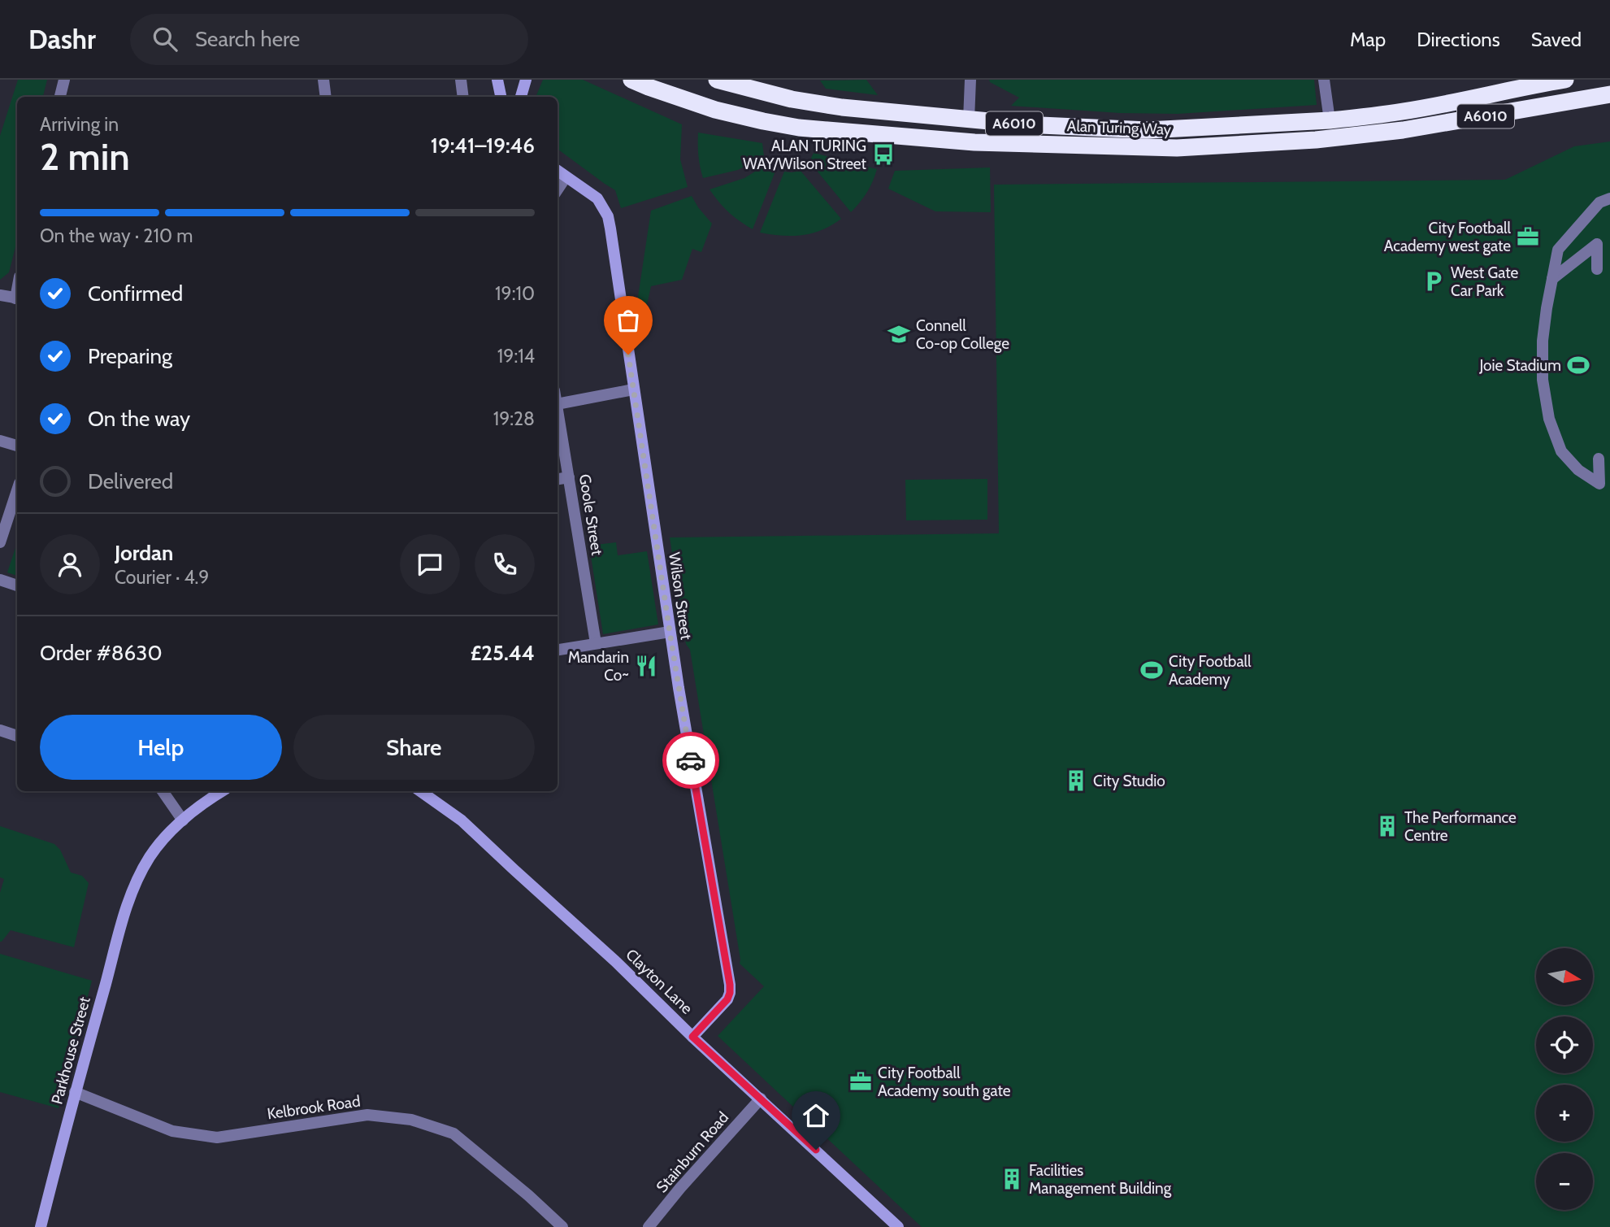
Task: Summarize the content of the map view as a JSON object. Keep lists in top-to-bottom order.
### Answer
{
  "streets": {
    "highway": ["A6010", "Alan Turing Way"],
    "street": [
      "Goole Street",
      "Wilson Street",
      "Clayton Lane",
      "Parkhouse Street",
      "Kelbrook Road",
      "Stainburn Road"
    ]
  },
  "crossings": [
    ["Wilson Street", "Clayton Lane"],
    ["Clayton Lane", "Stainburn Road"],
    ["Parkhouse Street", "Kelbrook Road"]
  ],
  "places": {
    "bus stop": ["ALAN TURING WAY/Wilson Street"],
    "office": ["City Football Academy west gate", "City Football Academy south gate"],
    "parking": ["West Gate Car Park"],
    "school or university": ["Connell Co-op College"],
    "sports": ["Joie Stadium", "City Football Academy"],
    "restaurant": ["Mandarin Co~"],
    "building": ["City Studio", "The Performance Centre", "Facilities Management Building"]
  },
  "north": "right",
  "page": {
    "header": "Dashr",
    "search": "Search here",
    "nav": ["Map", "Directions", "Saved"],
    "heading": ["2 min", "Arriving in", "19:41–19:46"],
    "panel": [
      "Jordan",
      "Courier · 4.9",
      "Order #8630",
      "£25.44"
    ],
    "bar": "On the way · 210 m",
    "list": [
      ["Confirmed", "19:10"],
      ["Preparing", "19:14"],
      ["On the way", "19:28"],
      "Delivered"
    ],
    "buttons": ["Help", "Share"],
    "map_buttons": ["+", "−"]
  }
}
